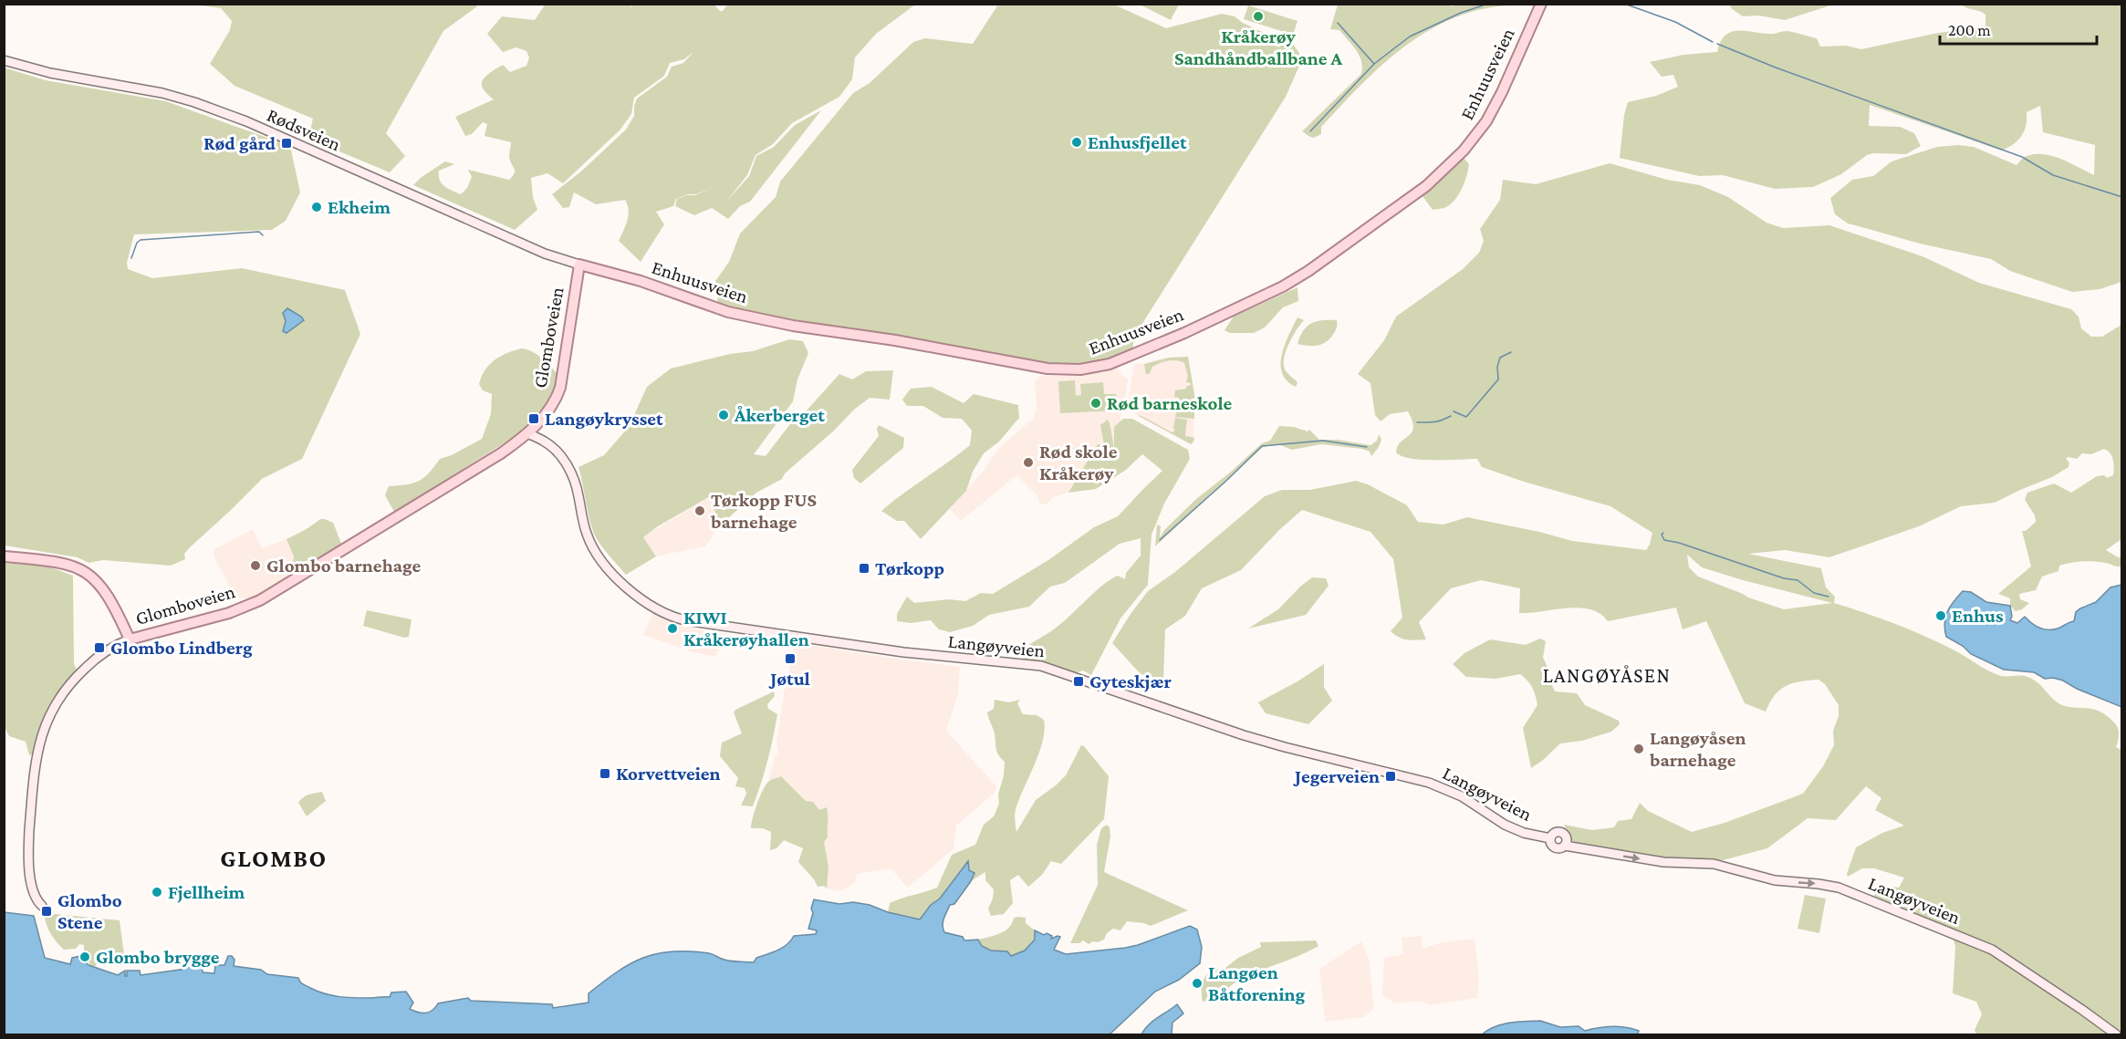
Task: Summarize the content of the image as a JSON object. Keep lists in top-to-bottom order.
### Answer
{
  "streets": {
    "main road": [
      "Enhuusveien",
      "Rødsveien",
      "Glomboveien",
      "Langøyveien"
    ]
  },
  "crossings": [
    ["Enhuusveien", "Rødsveien"],
    ["Enhuusveien", "Glomboveien"],
    ["Rødsveien", "Glomboveien"],
    ["Glomboveien", "Langøyveien"]
  ],
  "districts": ["LANGØYÅSEN", "GLOMBO"],
  "places": {
    "other": [
      "Kråkerøy Sandhåndballbane A",
      "Enhusfjellet",
      "Ekheim",
      "Rød barneskole",
      "Åkerberget",
      "Rød skole Kråkerøy",
      "Tørkopp FUS barnehage",
      "Glombo barnehage",
      "Enhus",
      "KIWI Kråkerøyhallen",
      "Langøyåsen barnehage",
      "Fjellheim",
      "Glombo brygge",
      "Langøen Båtforening"
    ],
    "transit": [
      "Rød gård",
      "Langøykrysset",
      "Tørkopp",
      "Glombo Lindberg",
      "Jøtul",
      "Gyteskjær",
      "Korvettveien",
      "Jegerveien",
      "Glombo Stene"
    ]
  },
  "scale_bar": "200 m"
}
